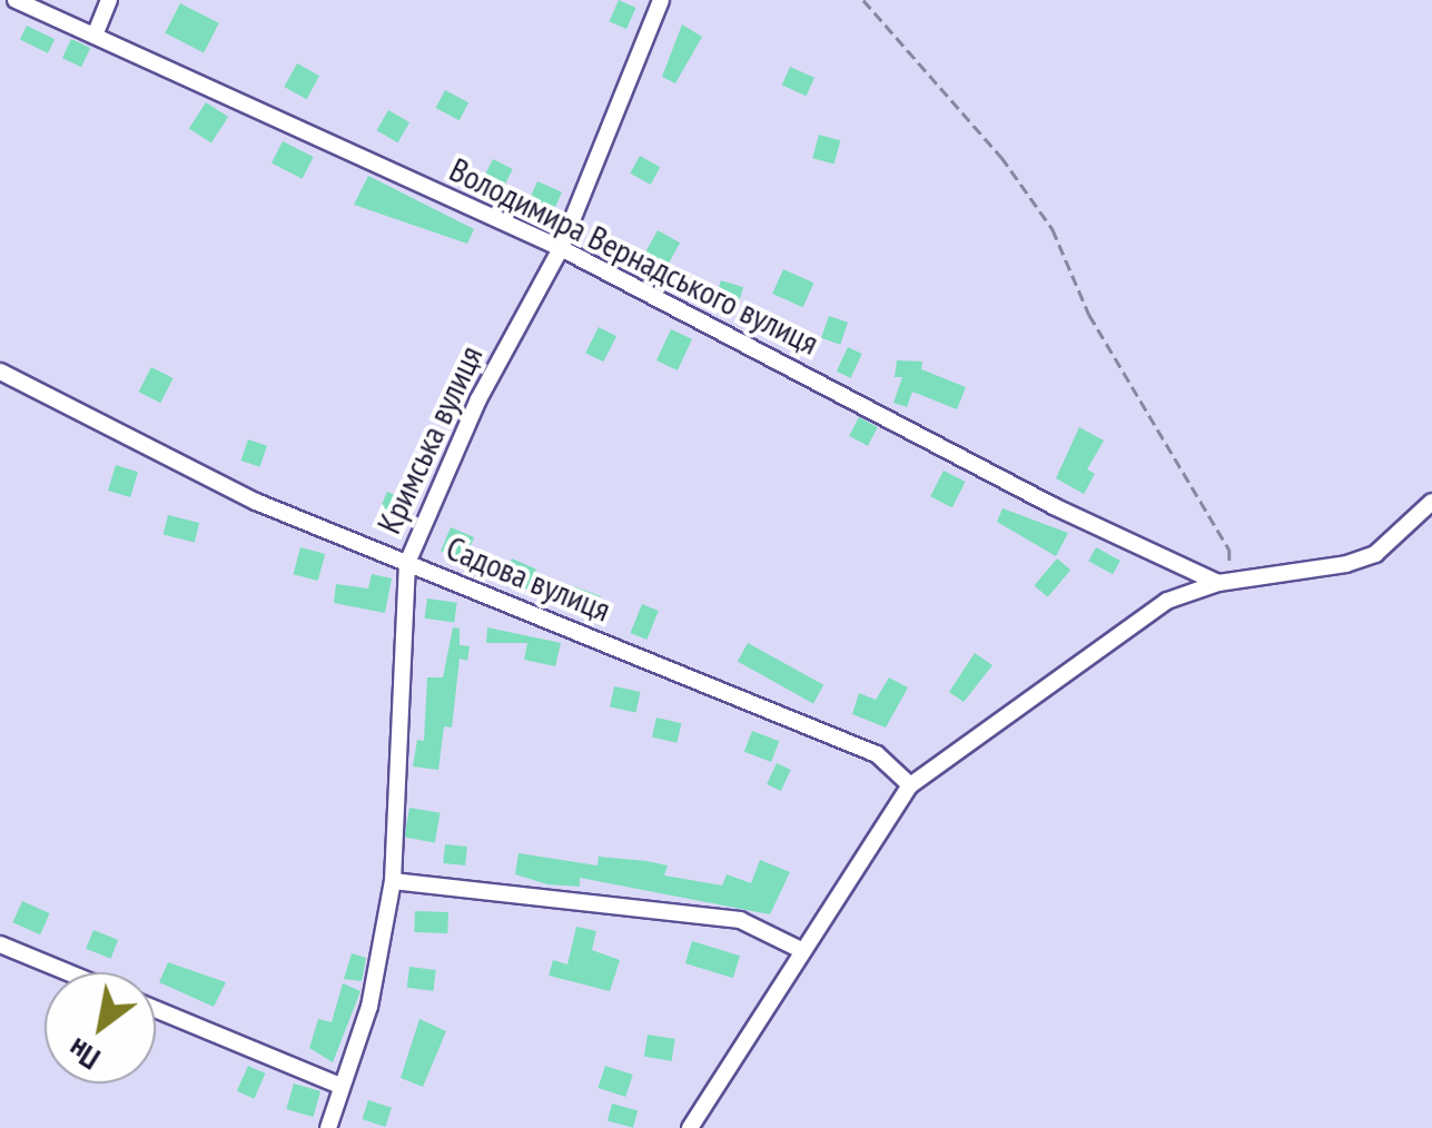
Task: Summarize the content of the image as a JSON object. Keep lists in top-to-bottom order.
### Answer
{
  "streets": {
    "street": ["Володимира Вернадського вулиця", "Кримська вулиця", "Садова вулиця"]
  },
  "crossings": [
    ["Володимира Вернадського вулиця", "Кримська вулиця"],
    ["Кримська вулиця", "Садова вулиця"]
  ],
  "north": "bottom left"
}
